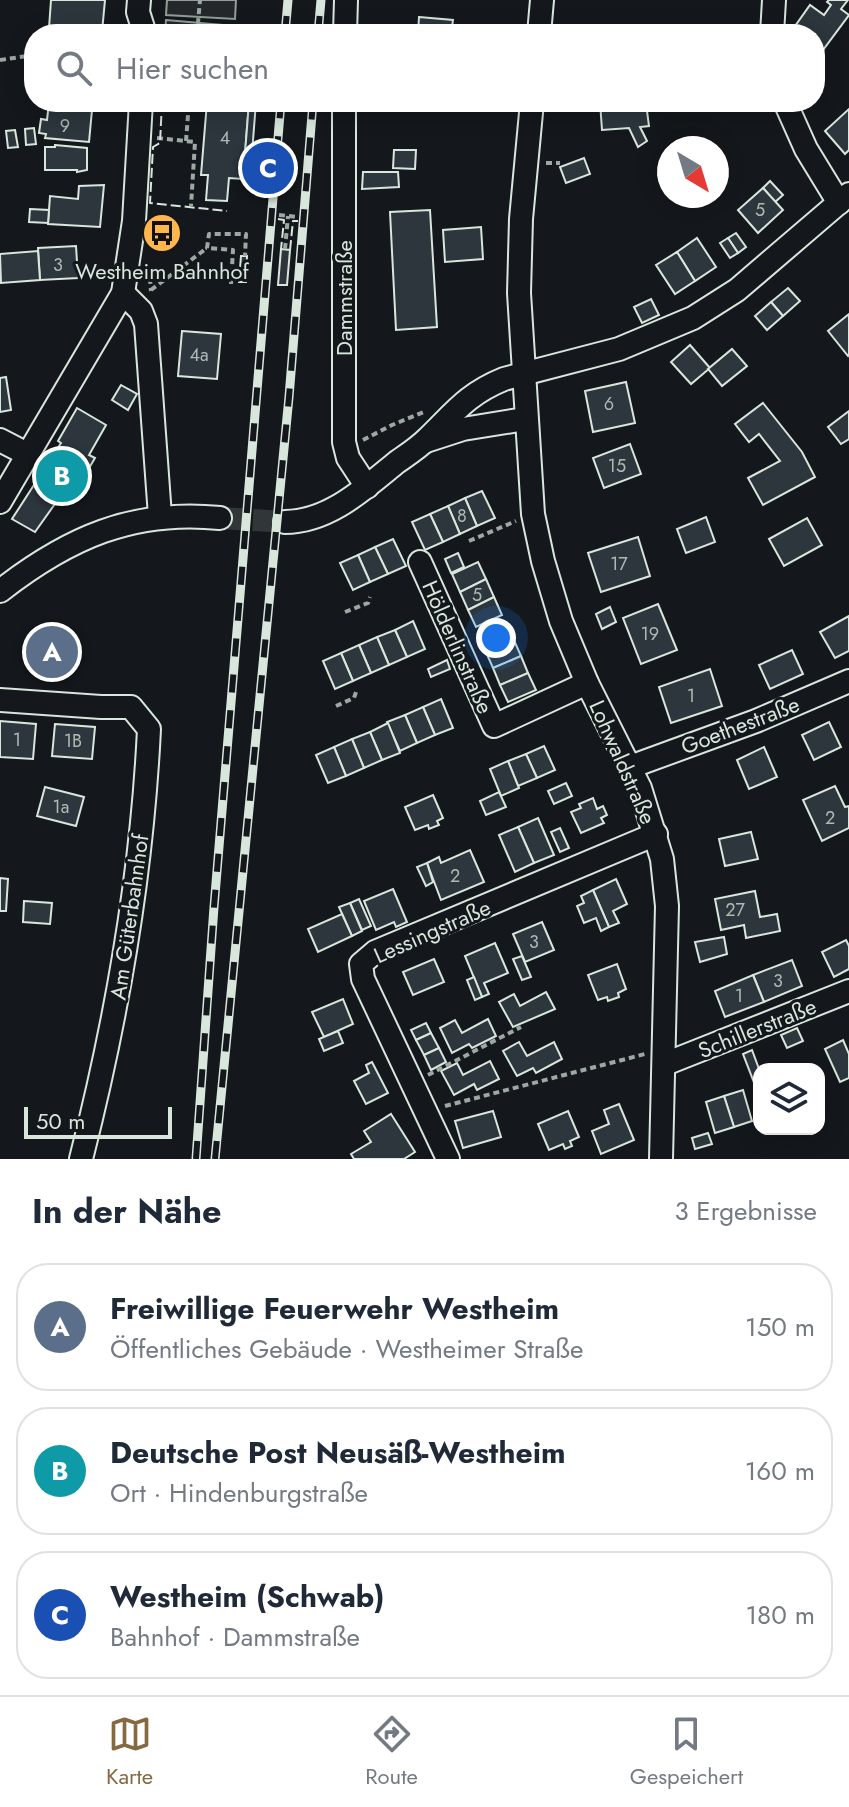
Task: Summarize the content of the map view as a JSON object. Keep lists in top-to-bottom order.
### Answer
{
  "streets": {
    "street": [
      "Dammstraße",
      "Hölderlinstraße",
      "Goethestraße",
      "Lohwaldstraße",
      "Am Güterbahnhof",
      "Lessingstraße",
      "Schillerstraße"
    ]
  },
  "crossings": [
    ["Hölderlinstraße", "Lohwaldstraße"],
    ["Goethestraße", "Lohwaldstraße"],
    ["Lohwaldstraße", "Lessingstraße"],
    ["Lohwaldstraße", "Schillerstraße"]
  ],
  "places": {
    "bus stop": ["Westheim Bahnhof"]
  },
  "house_numbers": [
    "9",
    "4",
    "5",
    "3",
    "4a",
    "6",
    "15",
    "8",
    "17",
    "5",
    "19",
    "1",
    "1",
    "1B",
    "1a",
    "2",
    "2",
    "27",
    "3",
    "3",
    "1"
  ],
  "scale_bar": "50 m",
  "north": "bottom right",
  "page": {
    "search": "Hier suchen",
    "pins": ["C", "B", "A"],
    "scale": "50 m",
    "heading": ["In der Nähe", "3 Ergebnisse"],
    "list": [
      {
        "mark": "A",
        "name": "Freiwillige Feuerwehr Westheim",
        "note": "Öffentliches Gebäude · Westheimer Straße",
        "value": "150 m"
      },
      {
        "mark": "B",
        "name": "Deutsche Post Neusäß-Westheim",
        "note": "Ort · Hindenburgstraße",
        "value": "160 m"
      },
      {
        "mark": "C",
        "name": "Westheim (Schwab)",
        "note": "Bahnhof · Dammstraße",
        "value": "180 m"
      }
    ],
    "nav": ["Karte", "Route", "Gespeichert"]
  }
}
